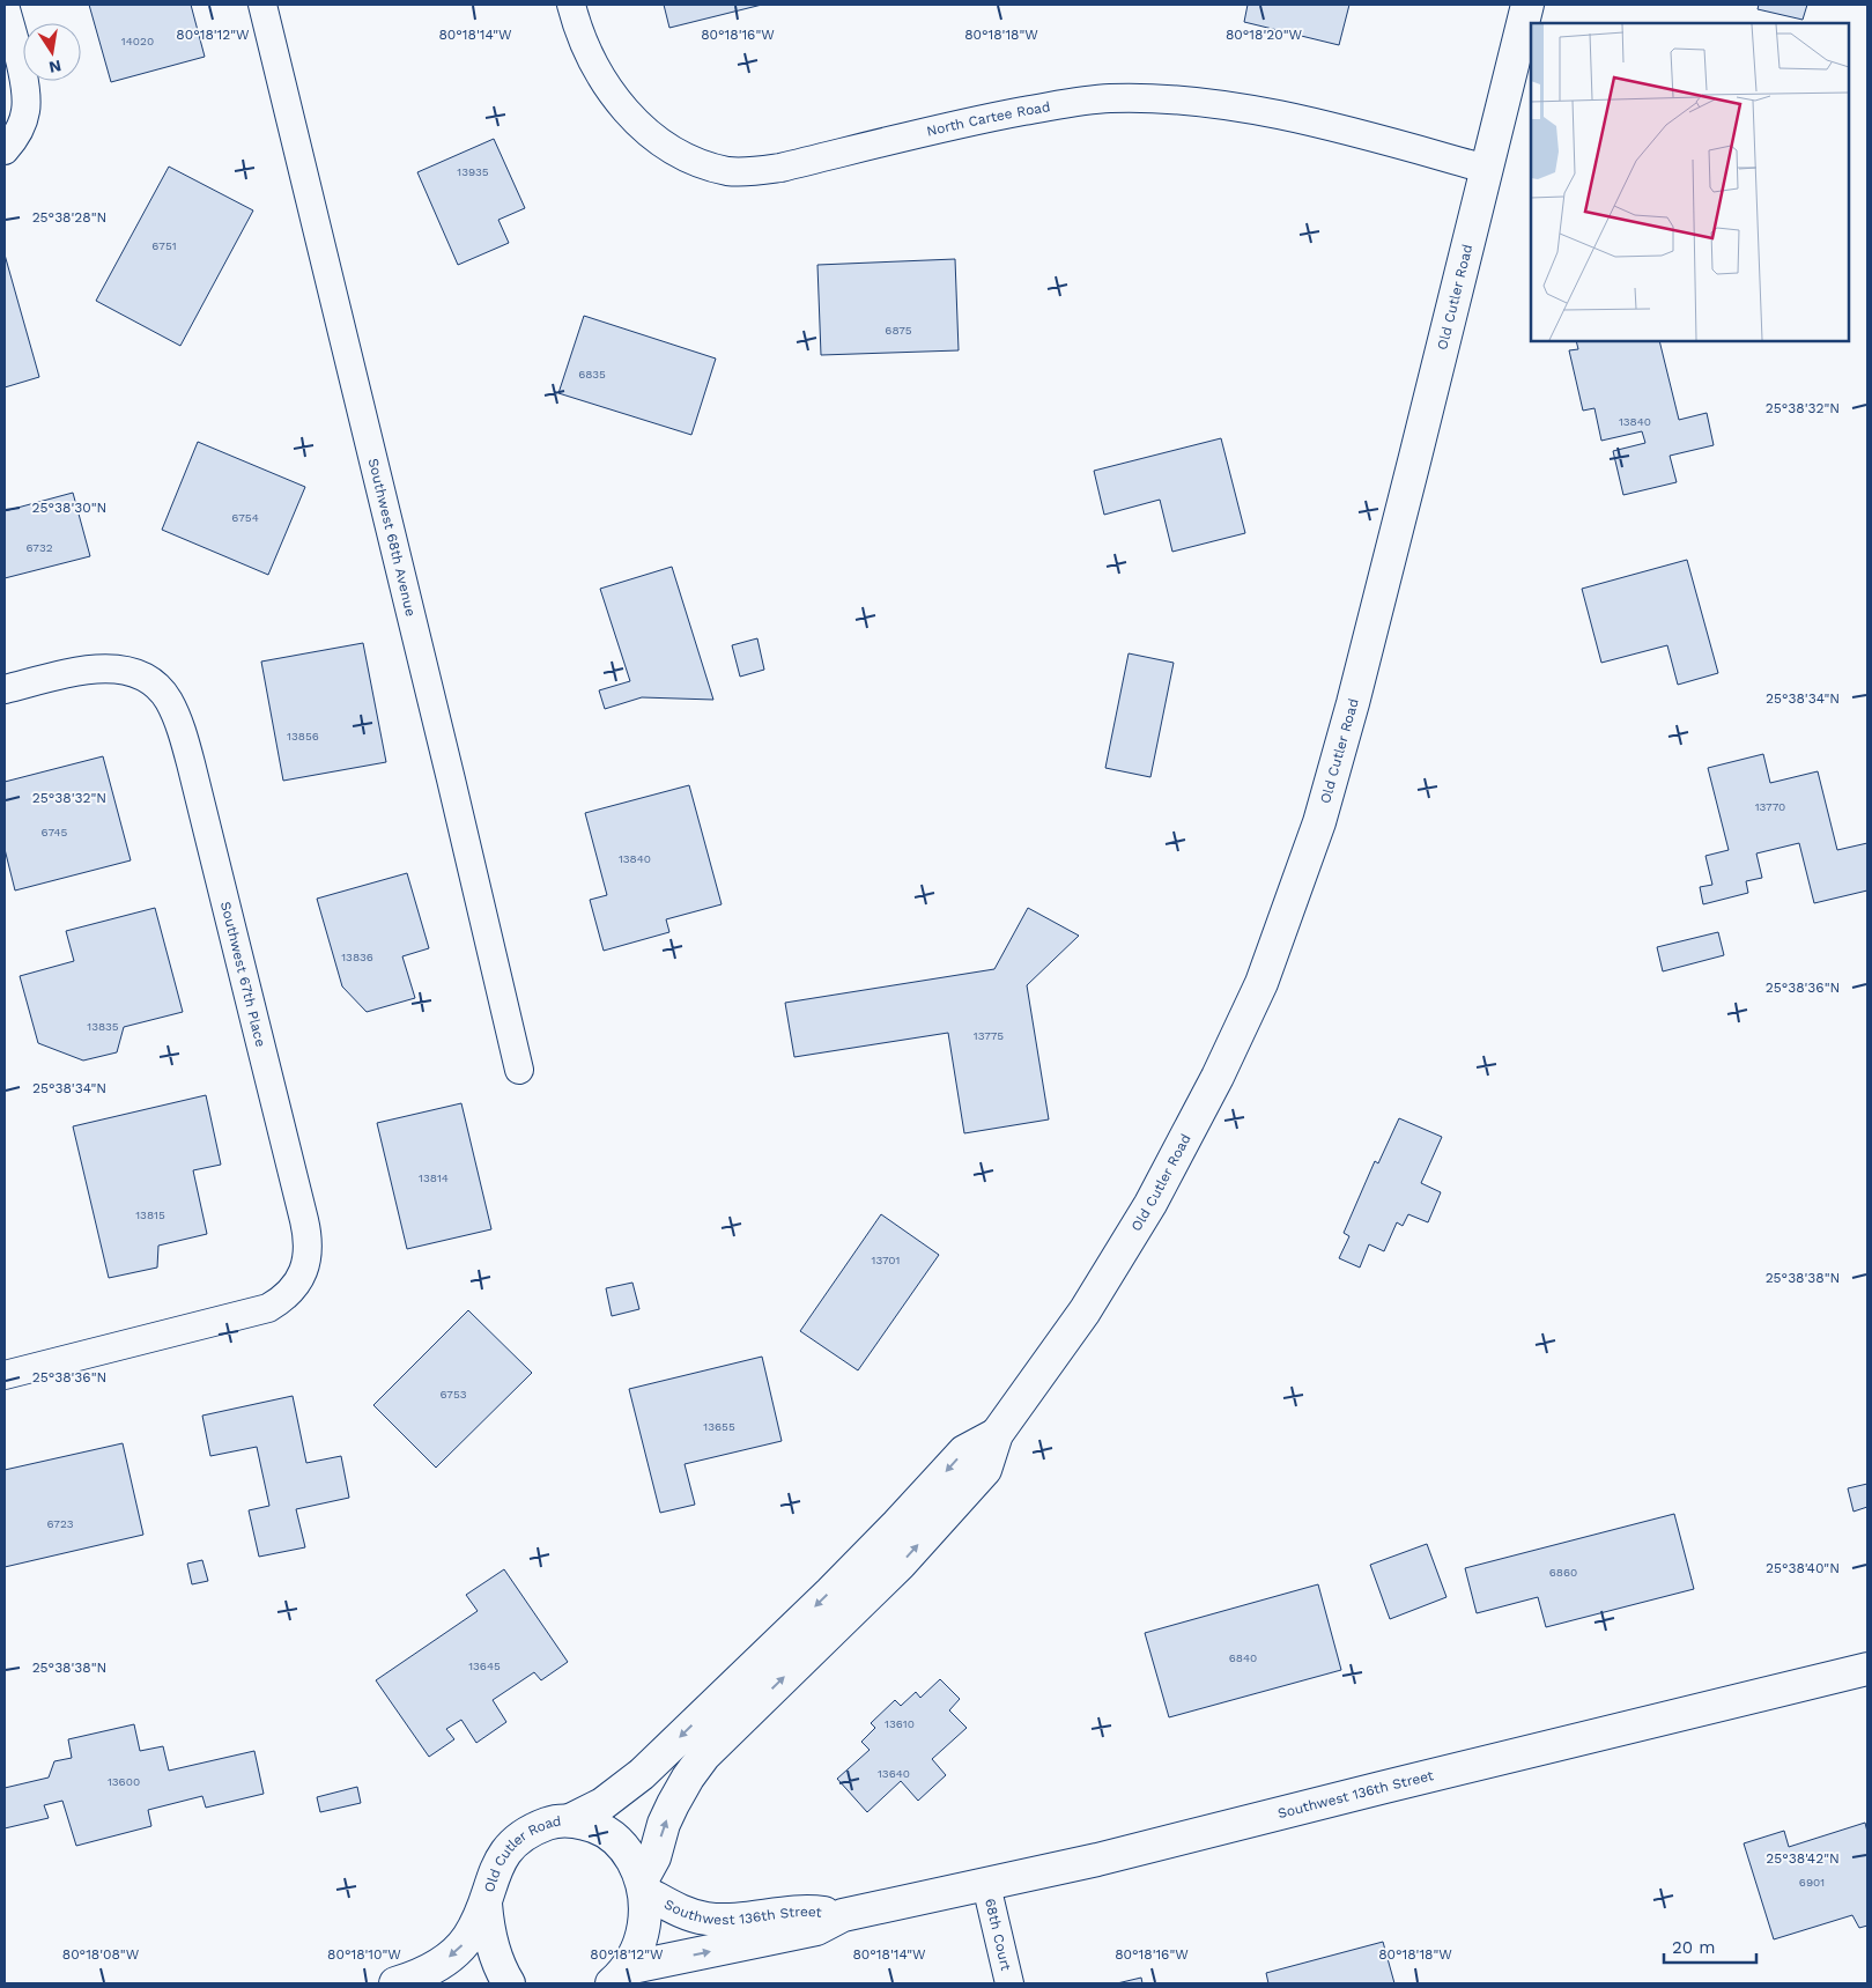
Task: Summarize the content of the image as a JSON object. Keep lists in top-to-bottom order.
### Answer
{
  "streets": {
    "main road": ["Old Cutler Road", "Southwest 136th Street"],
    "street": [
      "North Cartee Road",
      "Southwest 68th Avenue",
      "Southwest 67th Place",
      "68th Court"
    ]
  },
  "crossings": [
    ["North Cartee Road", "Old Cutler Road"],
    ["Old Cutler Road", "Southwest 136th Street"],
    ["Southwest 136th Street", "68th Court"]
  ],
  "house_numbers": [
    "14020",
    "13935",
    "6751",
    "6875",
    "6835",
    "13840",
    "6754",
    "6732",
    "13856",
    "13770",
    "6745",
    "13840",
    "13836",
    "13835",
    "13775",
    "13814",
    "13815",
    "13701",
    "6753",
    "13655",
    "6723",
    "6860",
    "6840",
    "13645",
    "13610",
    "13640",
    "13600",
    "6901"
  ],
  "scale_bar": "20 m",
  "north": "bottom",
  "coordinates": [
    "80°18'12\"W",
    "80°18'14\"W",
    "80°18'16\"W",
    "80°18'18\"W",
    "80°18'20\"W",
    "25°38'28\"N",
    "25°38'32\"N",
    "25°38'30\"N",
    "25°38'34\"N",
    "25°38'36\"N",
    "25°38'38\"N",
    "25°38'40\"N",
    "25°38'42\"N",
    "80°18'08\"W",
    "80°18'10\"W"
  ]
}
